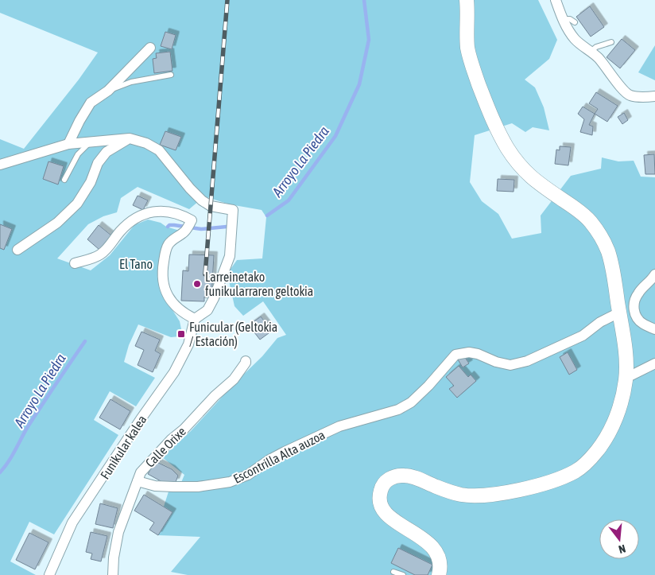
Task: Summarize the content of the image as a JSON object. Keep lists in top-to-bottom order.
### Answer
{
  "streets": {
    "street": ["Funikular kalea", "Calle Orixe", "Escontrilla Alta auzoa"]
  },
  "crossings": [
    ["Calle Orixe", "Escontrilla Alta auzoa"]
  ],
  "water": ["Arroyo La Piedra"],
  "parks": ["El Tano"],
  "places": {
    "other": ["Larreinetako funikularraren geltokia"],
    "transit": ["Funicular (Geltokia / Estación)"]
  },
  "north": "bottom"
}
